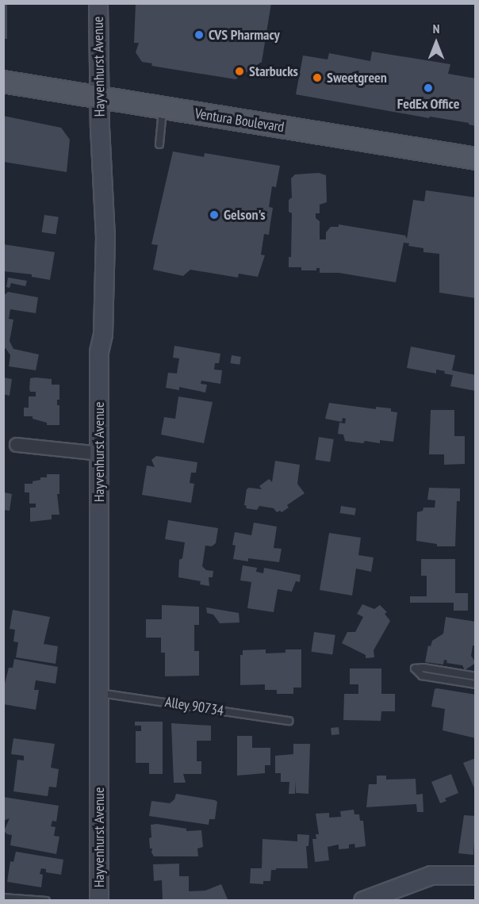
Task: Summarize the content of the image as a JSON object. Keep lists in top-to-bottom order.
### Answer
{
  "streets": {
    "main road": ["Hayvenhurst Avenue", "Ventura Boulevard"],
    "lane": ["Alley 90734"]
  },
  "crossings": [
    ["Hayvenhurst Avenue", "Ventura Boulevard"],
    ["Hayvenhurst Avenue", "Alley 90734"]
  ],
  "places": [
    "CVS Pharmacy",
    "Starbucks",
    "Sweetgreen",
    "FedEx Office",
    "Gelson's"
  ],
  "north": "top"
}
